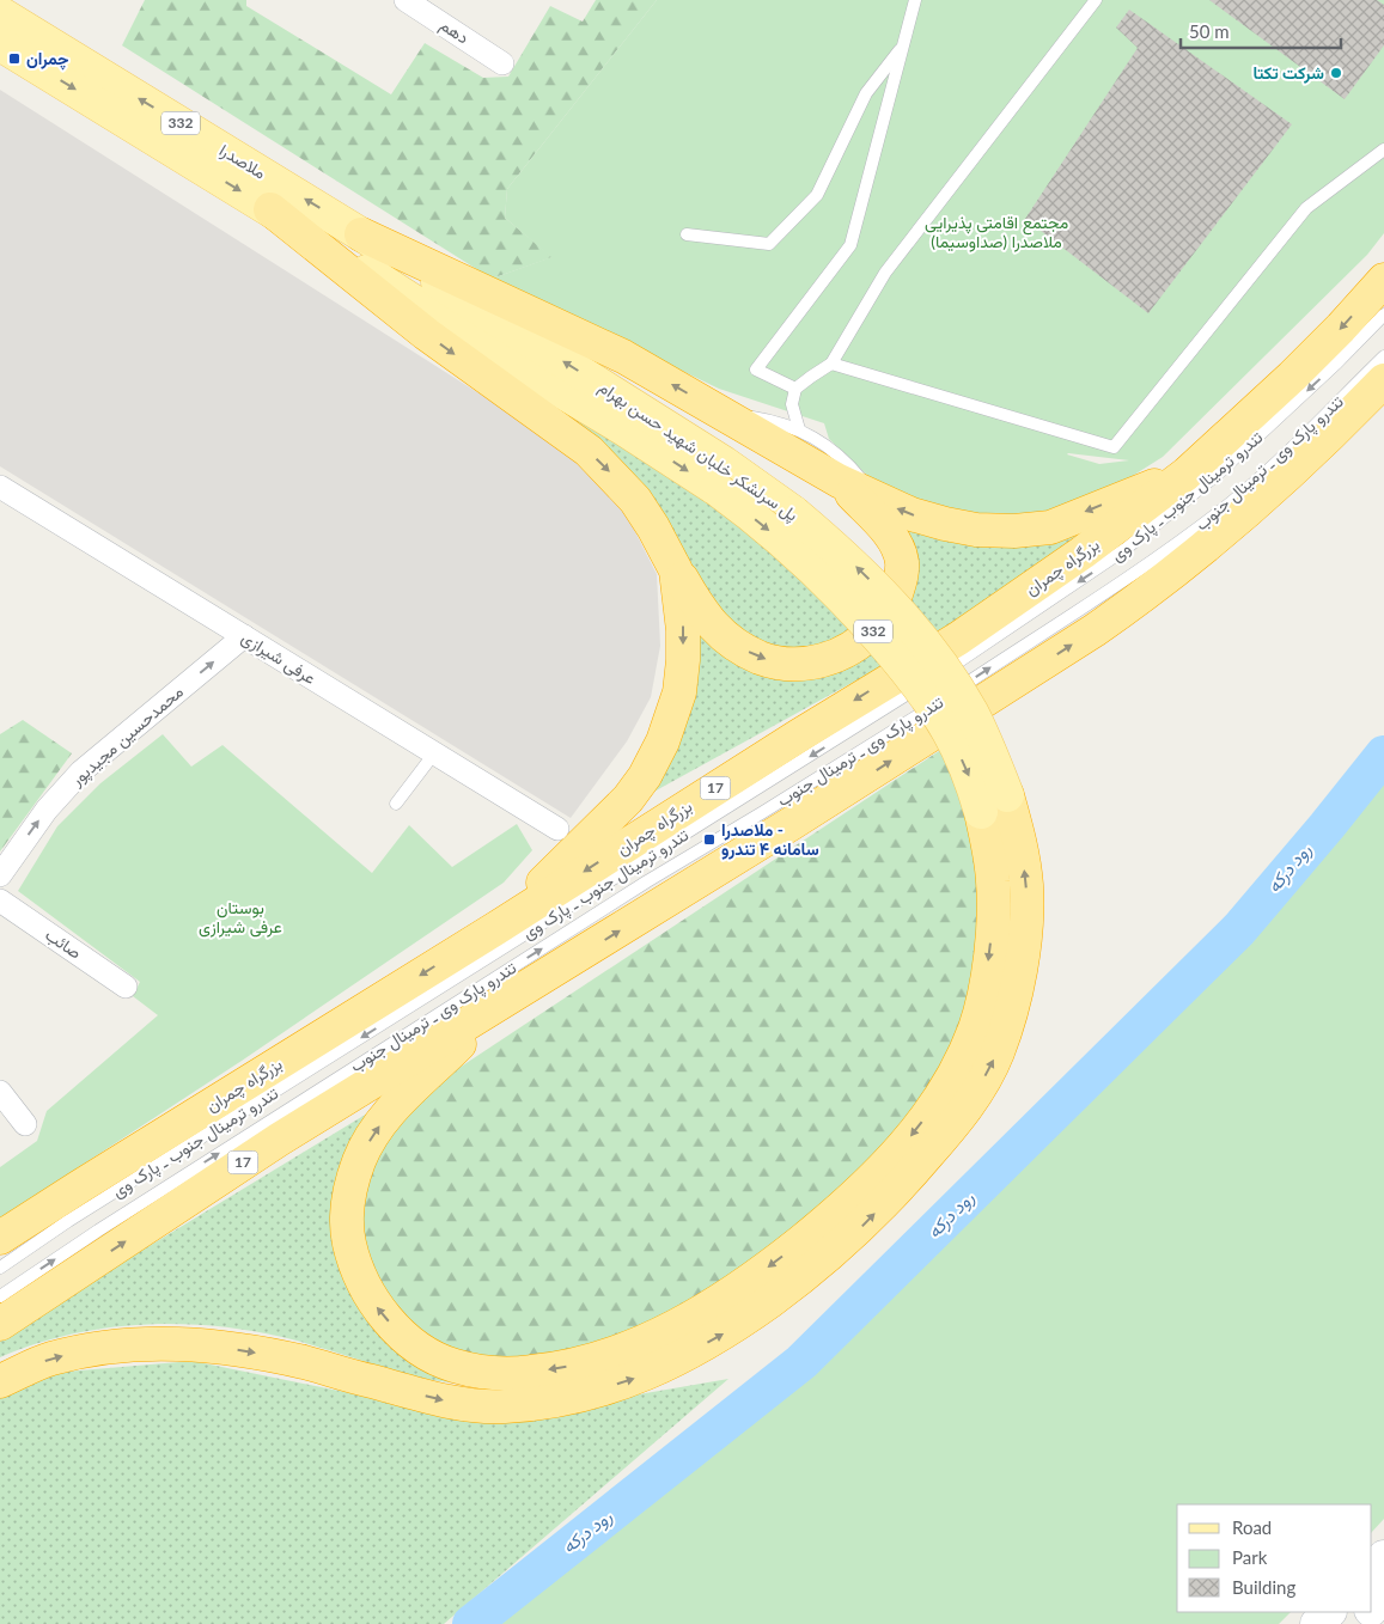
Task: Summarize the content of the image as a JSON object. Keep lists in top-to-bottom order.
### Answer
{
  "streets": {
    "highway": ["بزرگراه چمران", "17"],
    "main road": ["332", "ملاصدرا", "پل سرلشکر خلبان شهید حسن بهرام"],
    "street": [
      "دهم",
      "عرفی شیرازی",
      "محمدحسین مجیدپور",
      "صائب"
    ],
    "lane": ["تندرو پارک وی ـ ترمینال جنوب", "تندرو ترمینال جنوب ـ پارک وی"]
  },
  "crossings": [
    ["ملاصدرا", "پل سرلشکر خلبان شهید حسن بهرام"],
    ["عرفی شیرازی", "محمدحسین مجیدپور"]
  ],
  "one_way": ["تندرو پارک وی ـ ترمینال جنوب", "تندرو ترمینال جنوب ـ پارک وی", "محمدحسین مجیدپور"],
  "water": ["رود درکه"],
  "parks": ["مجتمع اقامتی پذیرایی ملاصدرا (صداوسیما)", "بوستان عرفی شیرازی"],
  "places": {
    "transit": ["چمران", "ملاصدرا - سامانه ۴ تندرو"],
    "other": ["شرکت تکتا"]
  },
  "legend": ["Road", "Park", "Building"],
  "scale_bar": "50 m"
}
